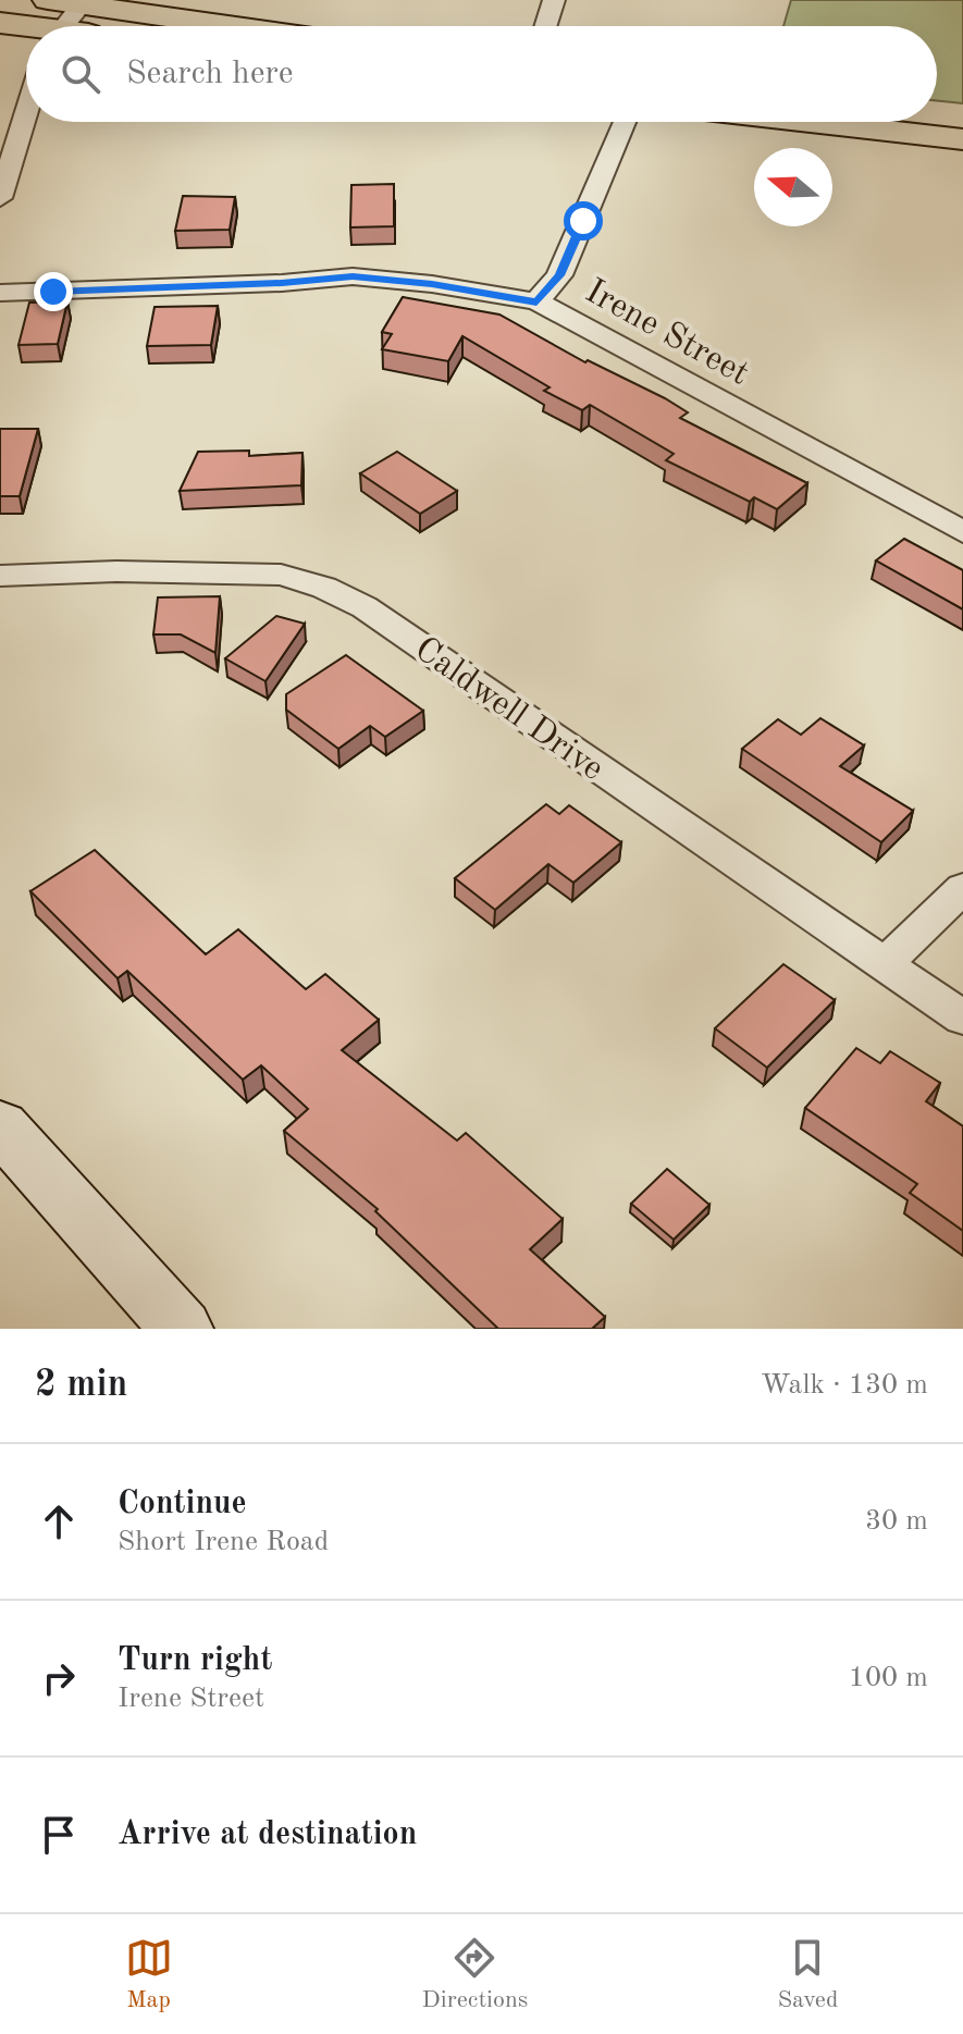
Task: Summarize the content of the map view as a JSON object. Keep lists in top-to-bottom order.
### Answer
{
  "streets": {
    "street": ["Irene Street", "Caldwell Drive"]
  },
  "north": "left",
  "page": {
    "search": "Search here",
    "heading": ["2 min", "Walk · 130 m"],
    "list": [
      ["Continue", "Short Irene Road", "30 m"],
      ["Turn right", "Irene Street", "100 m"],
      "Arrive at destination"
    ],
    "nav": ["Map", "Directions", "Saved"]
  }
}
